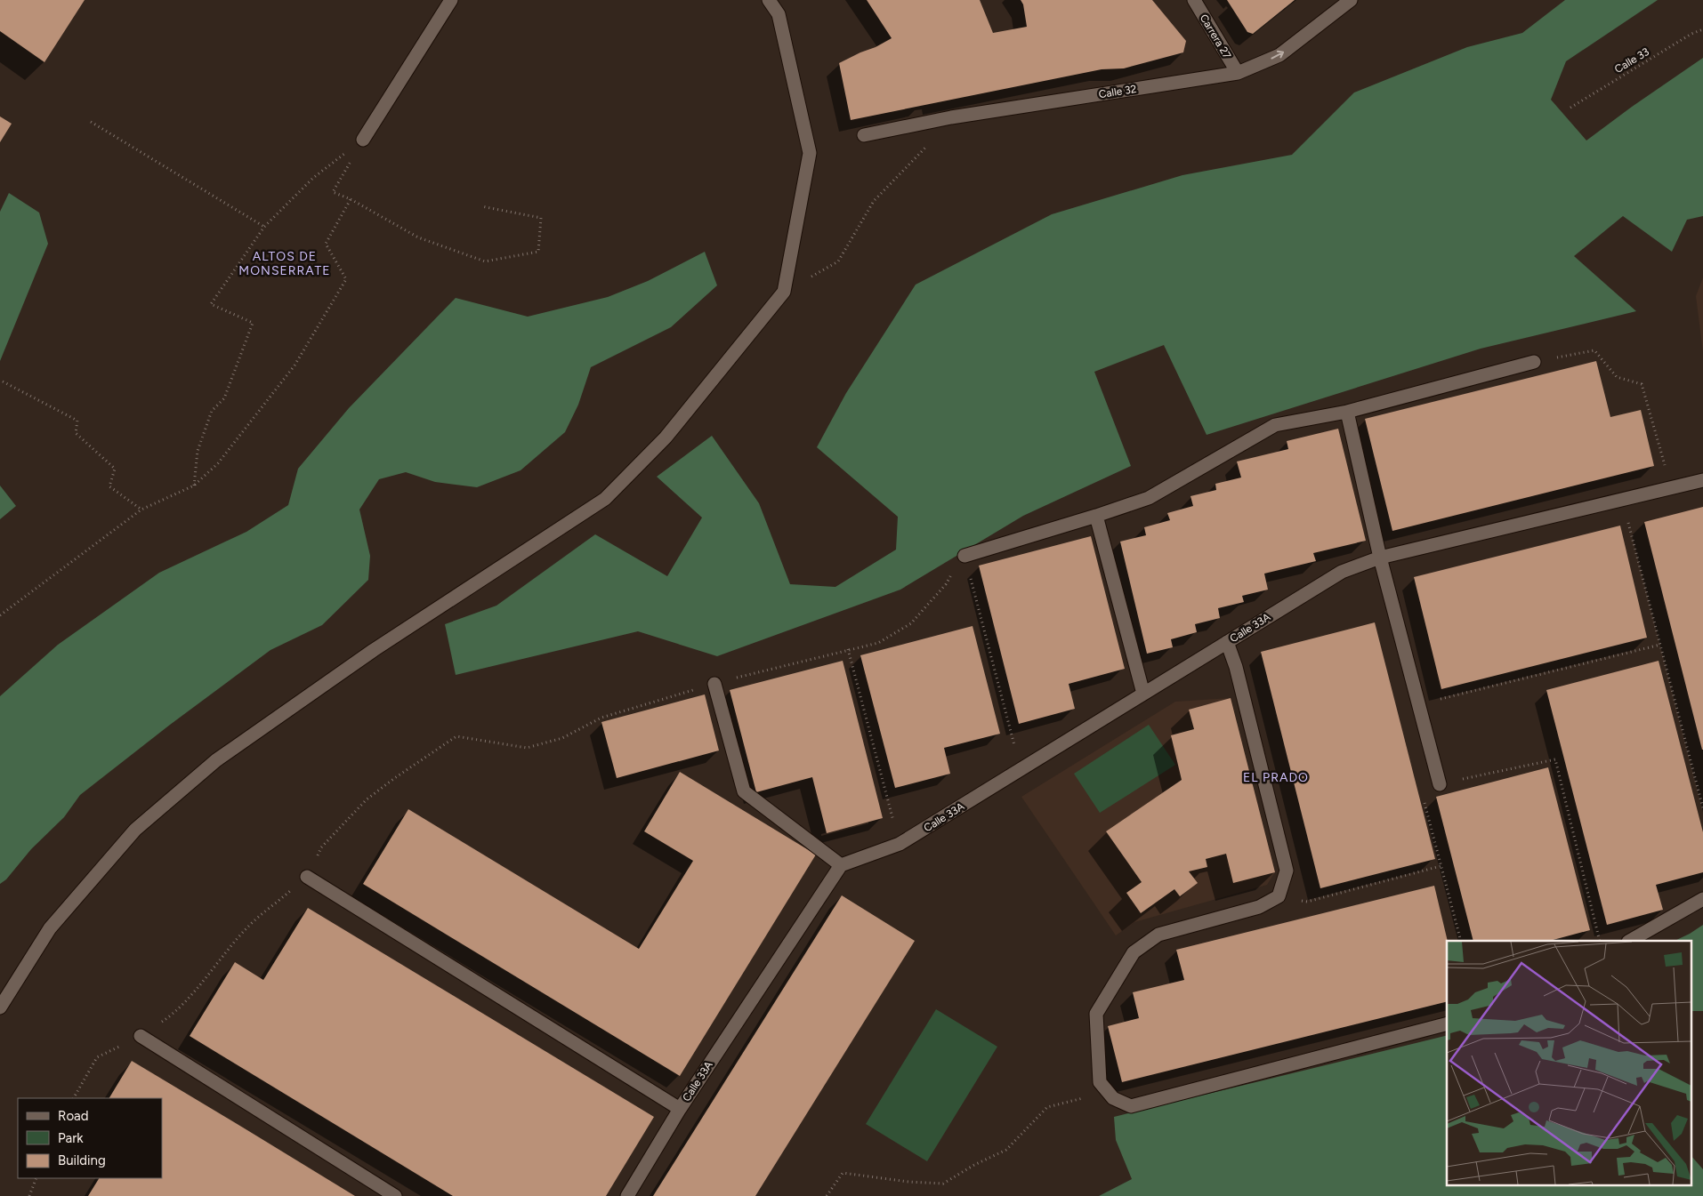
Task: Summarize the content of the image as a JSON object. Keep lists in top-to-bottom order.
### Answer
{
  "streets": {
    "street": ["Carrera 27", "Calle 32", "Calle 33A"],
    "path": ["Calle 33"]
  },
  "crossings": [
    ["Carrera 27", "Calle 32"]
  ],
  "districts": ["ALTOS DE MONSERRATE", "EL PRADO"],
  "legend": ["Road", "Park", "Building"]
}
